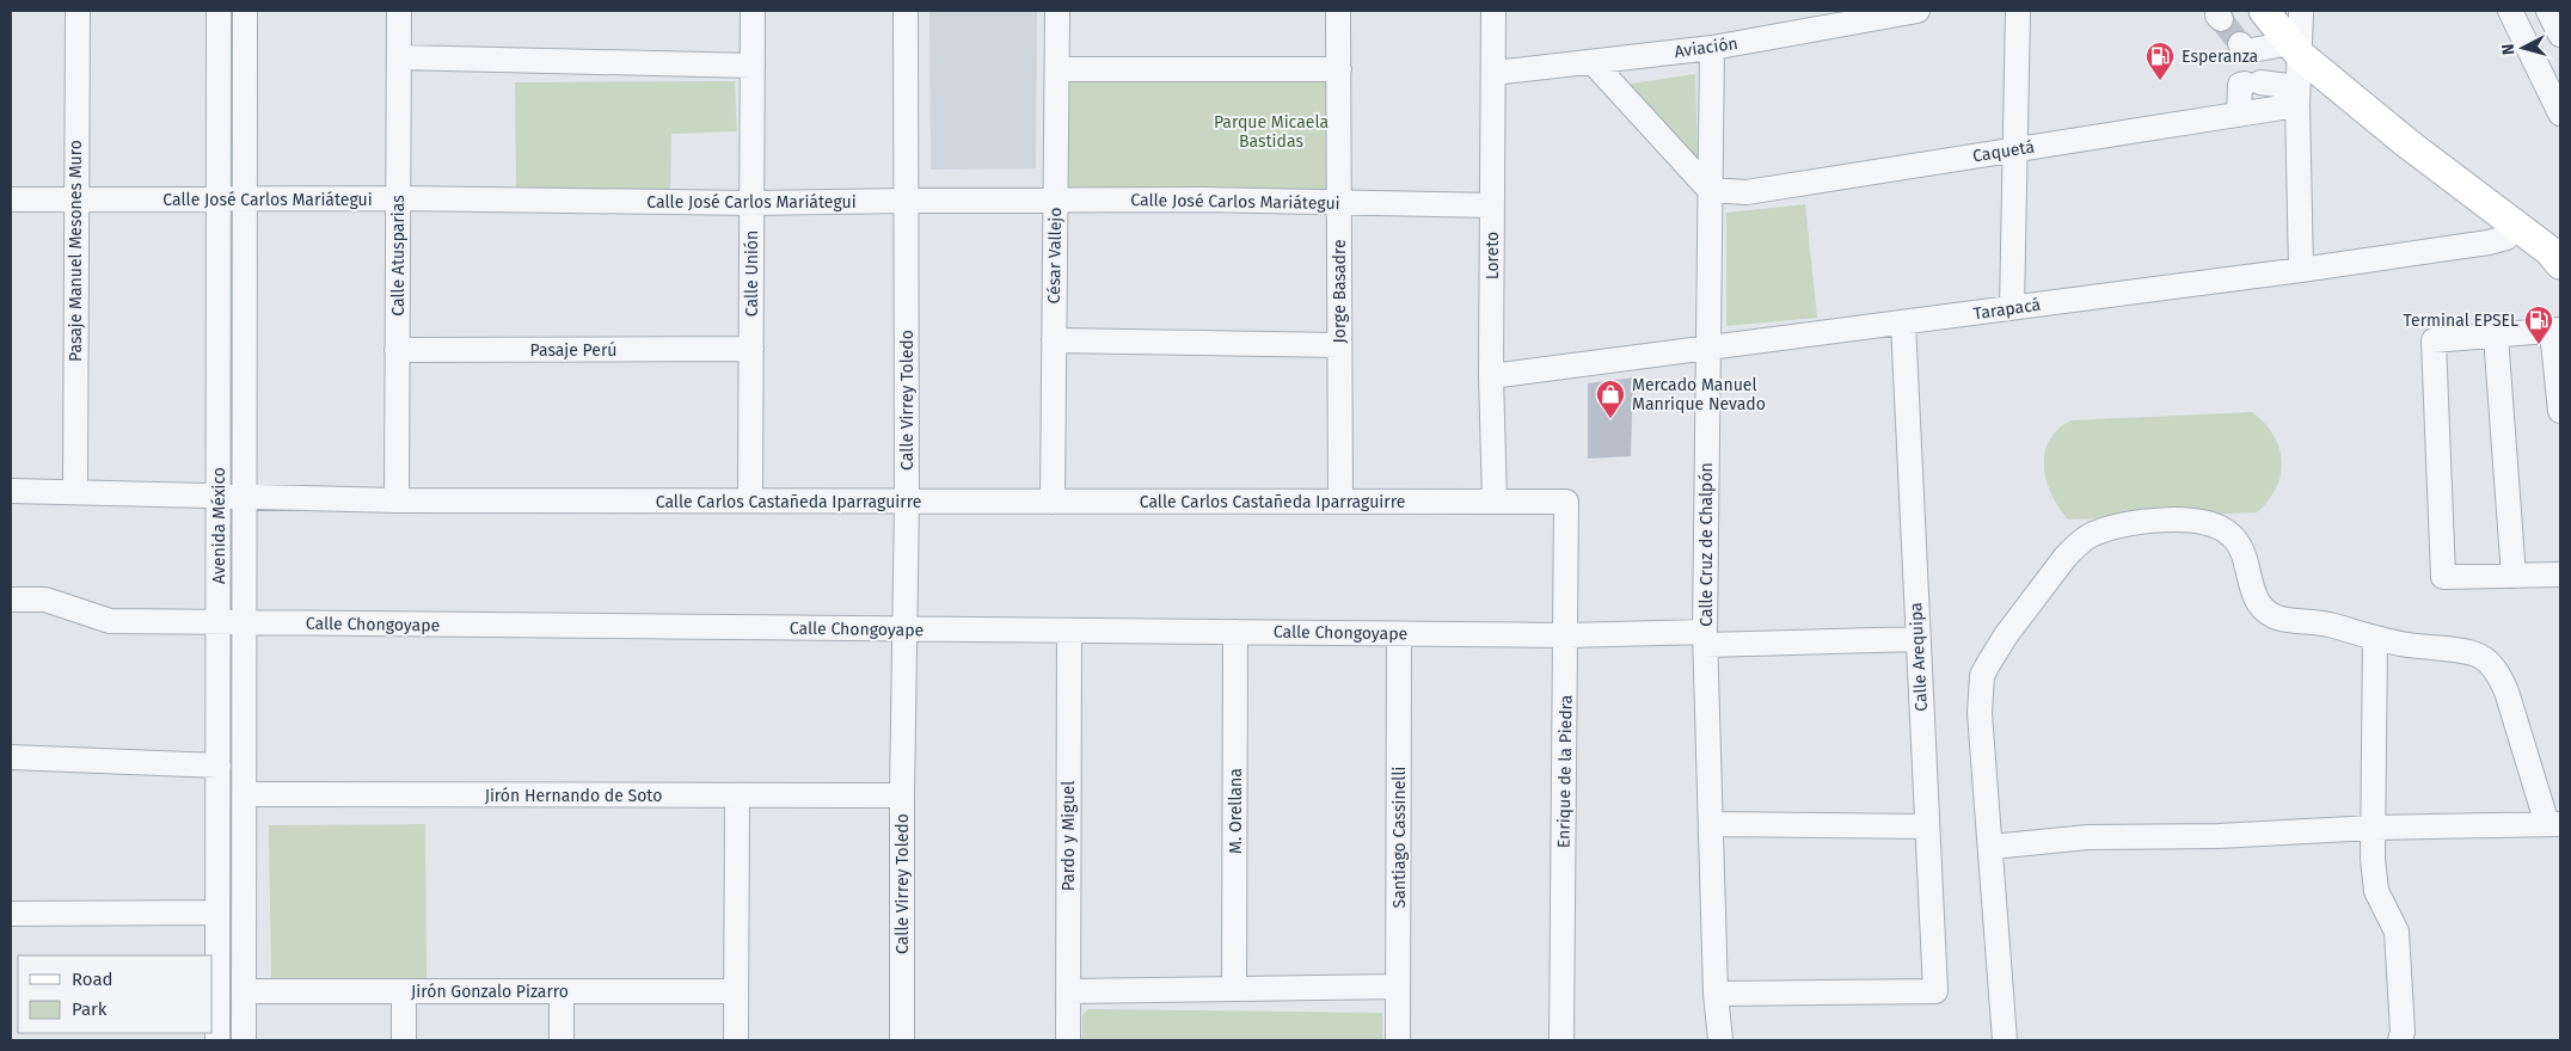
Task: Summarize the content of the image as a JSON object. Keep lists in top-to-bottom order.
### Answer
{
  "streets": {
    "street": [
      "Aviación",
      "Caquetá",
      "Calle José Carlos Mariátegui",
      "Pasaje Manuel Mesones Muro",
      "Calle Atusparias",
      "César Vallejo",
      "Loreto",
      "Calle Unión",
      "Jorge Basadre",
      "Tarapacá",
      "Pasaje Perú",
      "Calle Virrey Toledo",
      "Calle Carlos Castañeda Iparraguirre",
      "Avenida México",
      "Calle Cruz de Chalpón",
      "Calle Chongoyape",
      "Calle Arequipa",
      "Enrique de la Piedra",
      "Jirón Hernando de Soto",
      "M. Orellana",
      "Pardo y Miguel",
      "Santiago Cassinelli",
      "Jirón Gonzalo Pizarro"
    ]
  },
  "crossings": [
    ["Aviación", "Loreto"],
    ["Aviación", "Calle Cruz de Chalpón"],
    ["Caquetá", "Calle Cruz de Chalpón"],
    ["Calle José Carlos Mariátegui", "Pasaje Manuel Mesones Muro"],
    ["Calle José Carlos Mariátegui", "Calle Atusparias"],
    ["Calle José Carlos Mariátegui", "César Vallejo"],
    ["Calle José Carlos Mariátegui", "Loreto"],
    ["Calle José Carlos Mariátegui", "Calle Unión"],
    ["Calle José Carlos Mariátegui", "Jorge Basadre"],
    ["Calle José Carlos Mariátegui", "Calle Virrey Toledo"],
    ["Calle José Carlos Mariátegui", "Avenida México"],
    ["Pasaje Manuel Mesones Muro", "Calle Carlos Castañeda Iparraguirre"],
    ["Calle Atusparias", "Pasaje Perú"],
    ["Calle Atusparias", "Calle Carlos Castañeda Iparraguirre"],
    ["César Vallejo", "Calle Carlos Castañeda Iparraguirre"],
    ["Loreto", "Tarapacá"],
    ["Loreto", "Calle Carlos Castañeda Iparraguirre"],
    ["Calle Unión", "Pasaje Perú"],
    ["Calle Unión", "Calle Carlos Castañeda Iparraguirre"],
    ["Jorge Basadre", "Calle Carlos Castañeda Iparraguirre"],
    ["Tarapacá", "Calle Cruz de Chalpón"],
    ["Tarapacá", "Calle Arequipa"],
    ["Calle Virrey Toledo", "Calle Carlos Castañeda Iparraguirre"],
    ["Calle Virrey Toledo", "Calle Chongoyape"],
    ["Calle Virrey Toledo", "Jirón Hernando de Soto"],
    ["Calle Carlos Castañeda Iparraguirre", "Avenida México"],
    ["Calle Carlos Castañeda Iparraguirre", "Enrique de la Piedra"],
    ["Avenida México", "Calle Chongoyape"],
    ["Avenida México", "Jirón Hernando de Soto"],
    ["Avenida México", "Jirón Gonzalo Pizarro"],
    ["Calle Cruz de Chalpón", "Calle Chongoyape"],
    ["Calle Cruz de Chalpón", "Calle Arequipa"],
    ["Calle Chongoyape", "Calle Arequipa"],
    ["Calle Chongoyape", "Enrique de la Piedra"],
    ["Calle Chongoyape", "M. Orellana"],
    ["Calle Chongoyape", "Pardo y Miguel"],
    ["Calle Chongoyape", "Santiago Cassinelli"]
  ],
  "parks": ["Parque Micaela Bastidas"],
  "places": {
    "fuel station": ["Esperanza", "Terminal EPSEL"],
    "shop": ["Mercado Manuel Manrique Nevado"]
  },
  "legend": ["Road", "Park"],
  "north": "left"
}
